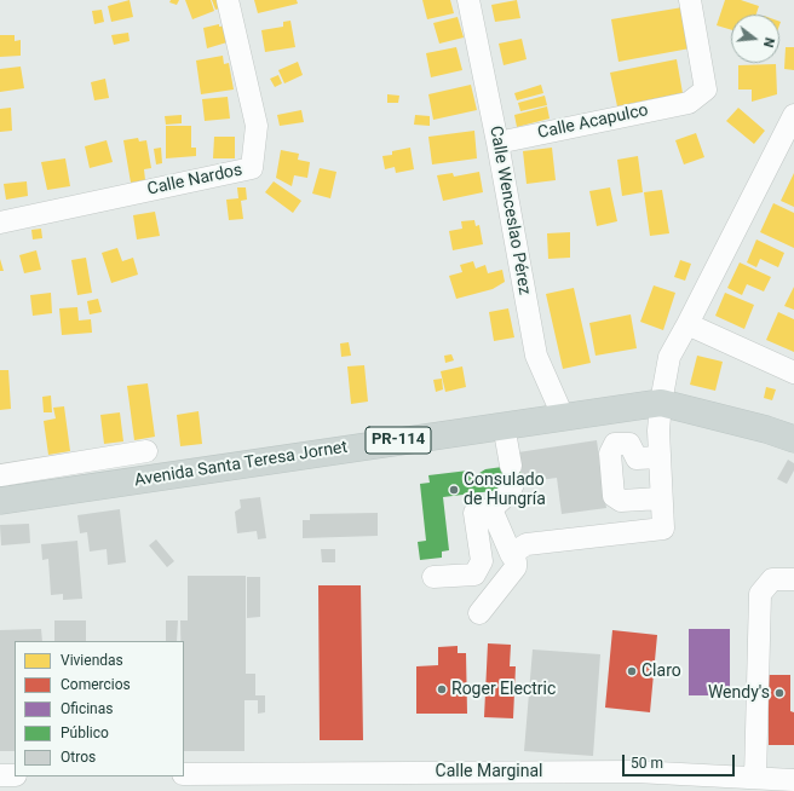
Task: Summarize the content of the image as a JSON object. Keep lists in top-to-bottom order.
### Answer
{
  "streets": {
    "main road": ["PR-114", "Avenida Santa Teresa Jornet"],
    "street": [
      "Calle Acapulco",
      "Calle Nardos",
      "Calle Wenceslao Pérez",
      "Calle Marginal"
    ]
  },
  "crossings": [
    ["Calle Acapulco", "Calle Wenceslao Pérez"],
    ["Calle Wenceslao Pérez", "Avenida Santa Teresa Jornet"]
  ],
  "places": [
    "Consulado de Hungría",
    "Claro",
    "Roger Electric",
    "Wendy's"
  ],
  "legend": [
    "Viviendas",
    "Comercios",
    "Oficinas",
    "Público",
    "Otros"
  ],
  "scale_bar": "50 m",
  "north": "right"
}
